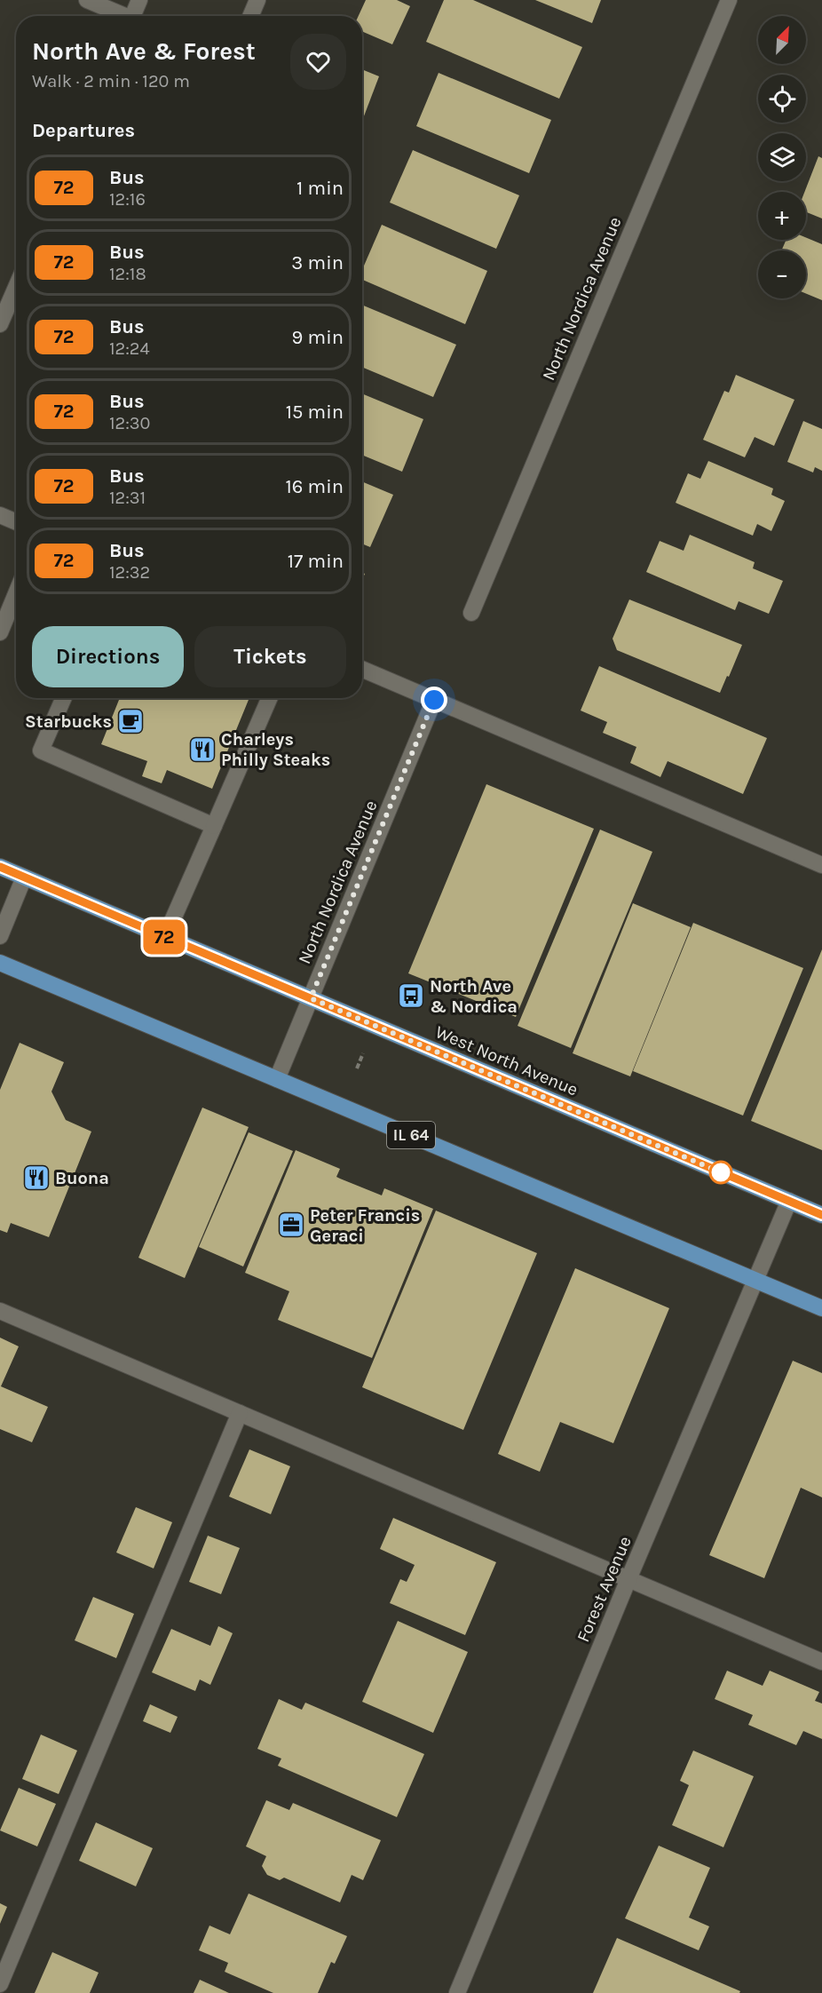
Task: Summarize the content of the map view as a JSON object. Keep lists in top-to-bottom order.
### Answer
{
  "streets": {
    "main road": ["West North Avenue", "IL 64"],
    "street": ["North Nordica Avenue", "Forest Avenue"]
  },
  "crossings": [
    ["North Nordica Avenue", "West North Avenue"],
    ["North Nordica Avenue", "IL 64"],
    ["West North Avenue", "Forest Avenue"],
    ["IL 64", "Forest Avenue"]
  ],
  "places": {
    "cafe": ["Starbucks"],
    "restaurant": ["Charleys Philly Steaks", "Buona"],
    "bus stop": ["North Ave & Nordica"],
    "office": ["Peter Francis Geraci"]
  },
  "lines": ["bus line 72"],
  "north": "top right",
  "page": {
    "on_map": "72",
    "map_buttons": ["+", "−"],
    "heading": [
      ["North Ave & Forest", "Walk · 2 min · 120 m"],
      "Departures"
    ],
    "list": [
      {
        "mark": "72",
        "name": "Bus",
        "note": "12:16",
        "value": "1 min"
      },
      {
        "mark": "72",
        "name": "Bus",
        "note": "12:18",
        "value": "3 min"
      },
      {
        "mark": "72",
        "name": "Bus",
        "note": "12:24",
        "value": "9 min"
      },
      {
        "mark": "72",
        "name": "Bus",
        "note": "12:30",
        "value": "15 min"
      },
      {
        "mark": "72",
        "name": "Bus",
        "note": "12:31",
        "value": "16 min"
      },
      {
        "mark": "72",
        "name": "Bus",
        "note": "12:32",
        "value": "17 min"
      }
    ],
    "buttons": ["Directions", "Tickets"]
  }
}
